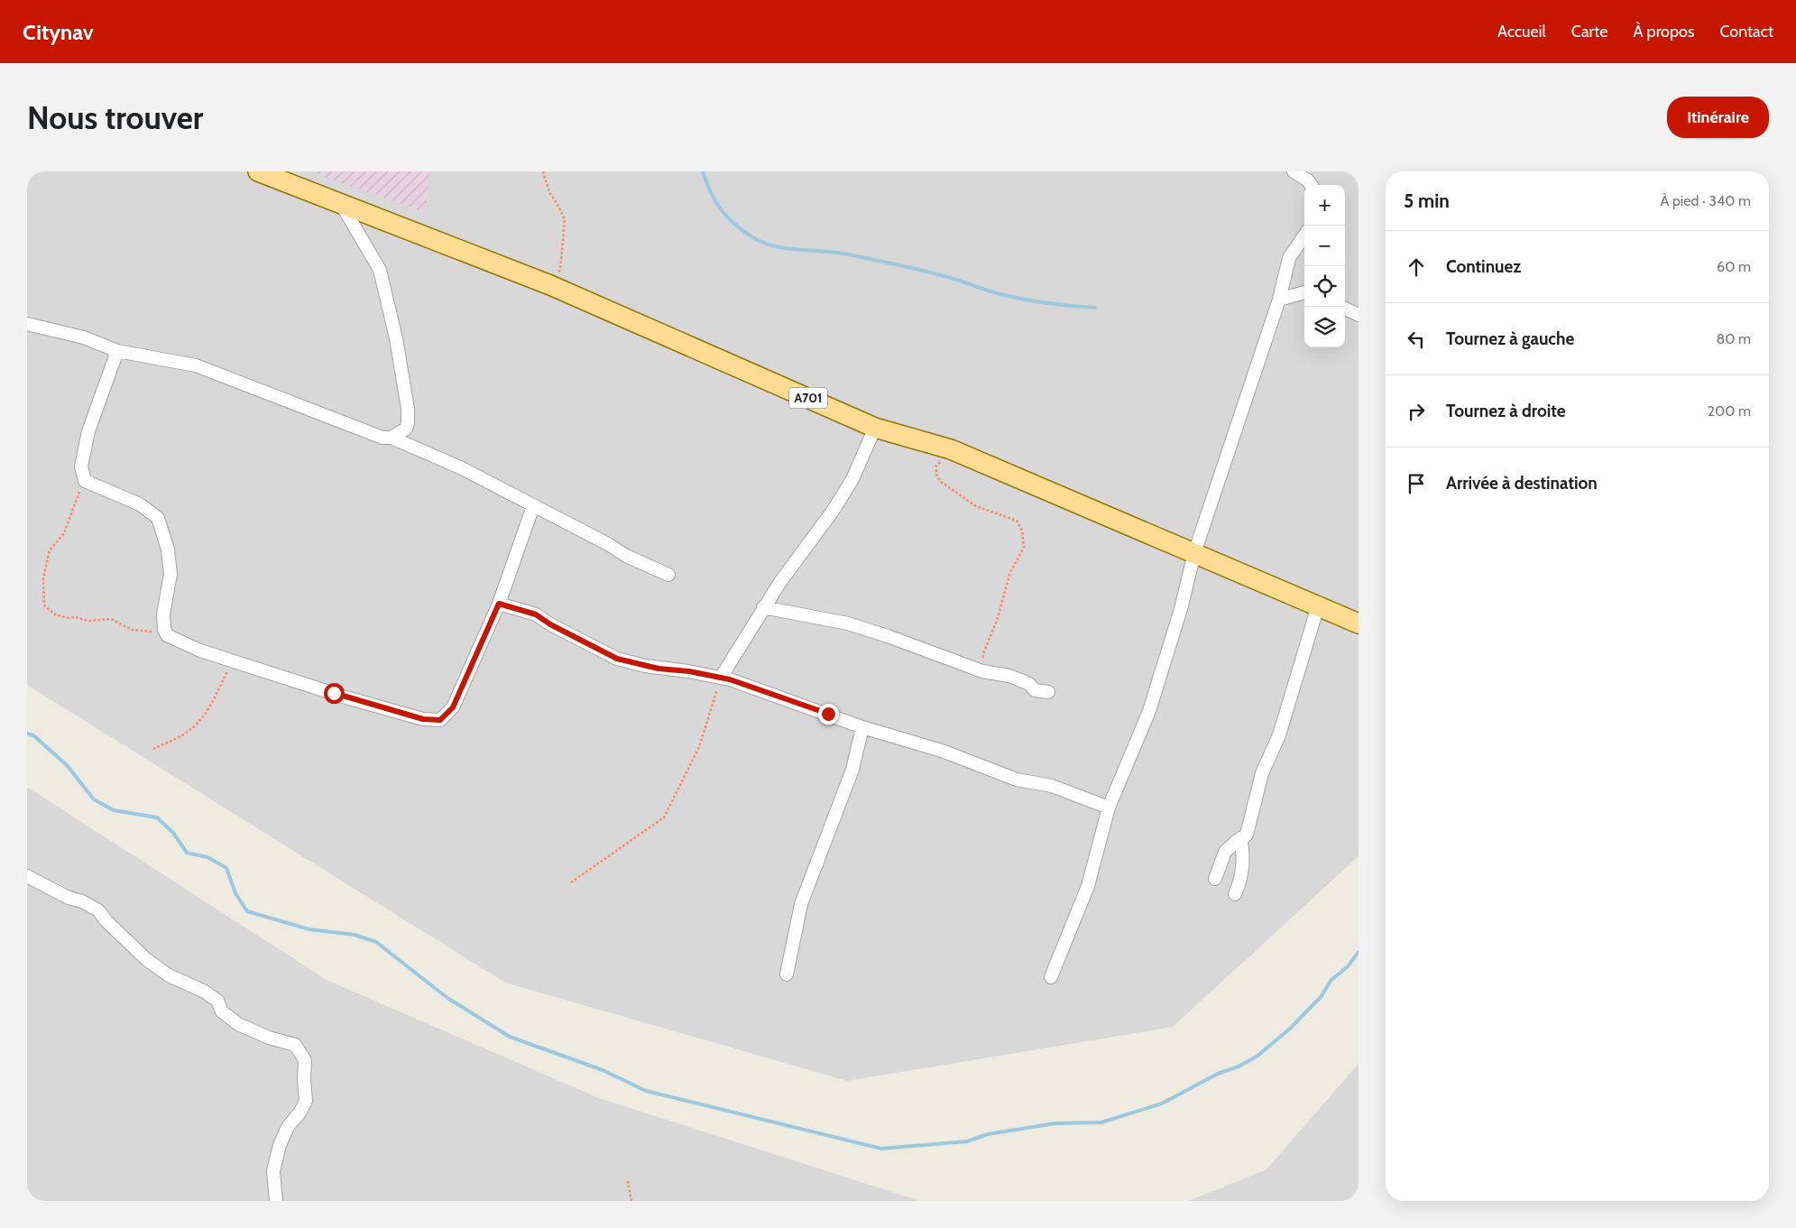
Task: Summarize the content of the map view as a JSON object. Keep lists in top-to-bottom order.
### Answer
{
  "streets": {
    "main road": ["A701"]
  },
  "page": {
    "header": "Citynav",
    "nav": [
      "Accueil",
      "Carte",
      "À propos",
      "Contact"
    ],
    "buttons": "Itinéraire",
    "title": "Nous trouver",
    "heading": ["5 min", "À pied · 340 m"],
    "map_buttons": ["+", "−"],
    "list": [
      ["Continuez", "60 m"],
      ["Tournez à gauche", "80 m"],
      ["Tournez à droite", "200 m"],
      "Arrivée à destination"
    ]
  }
}
